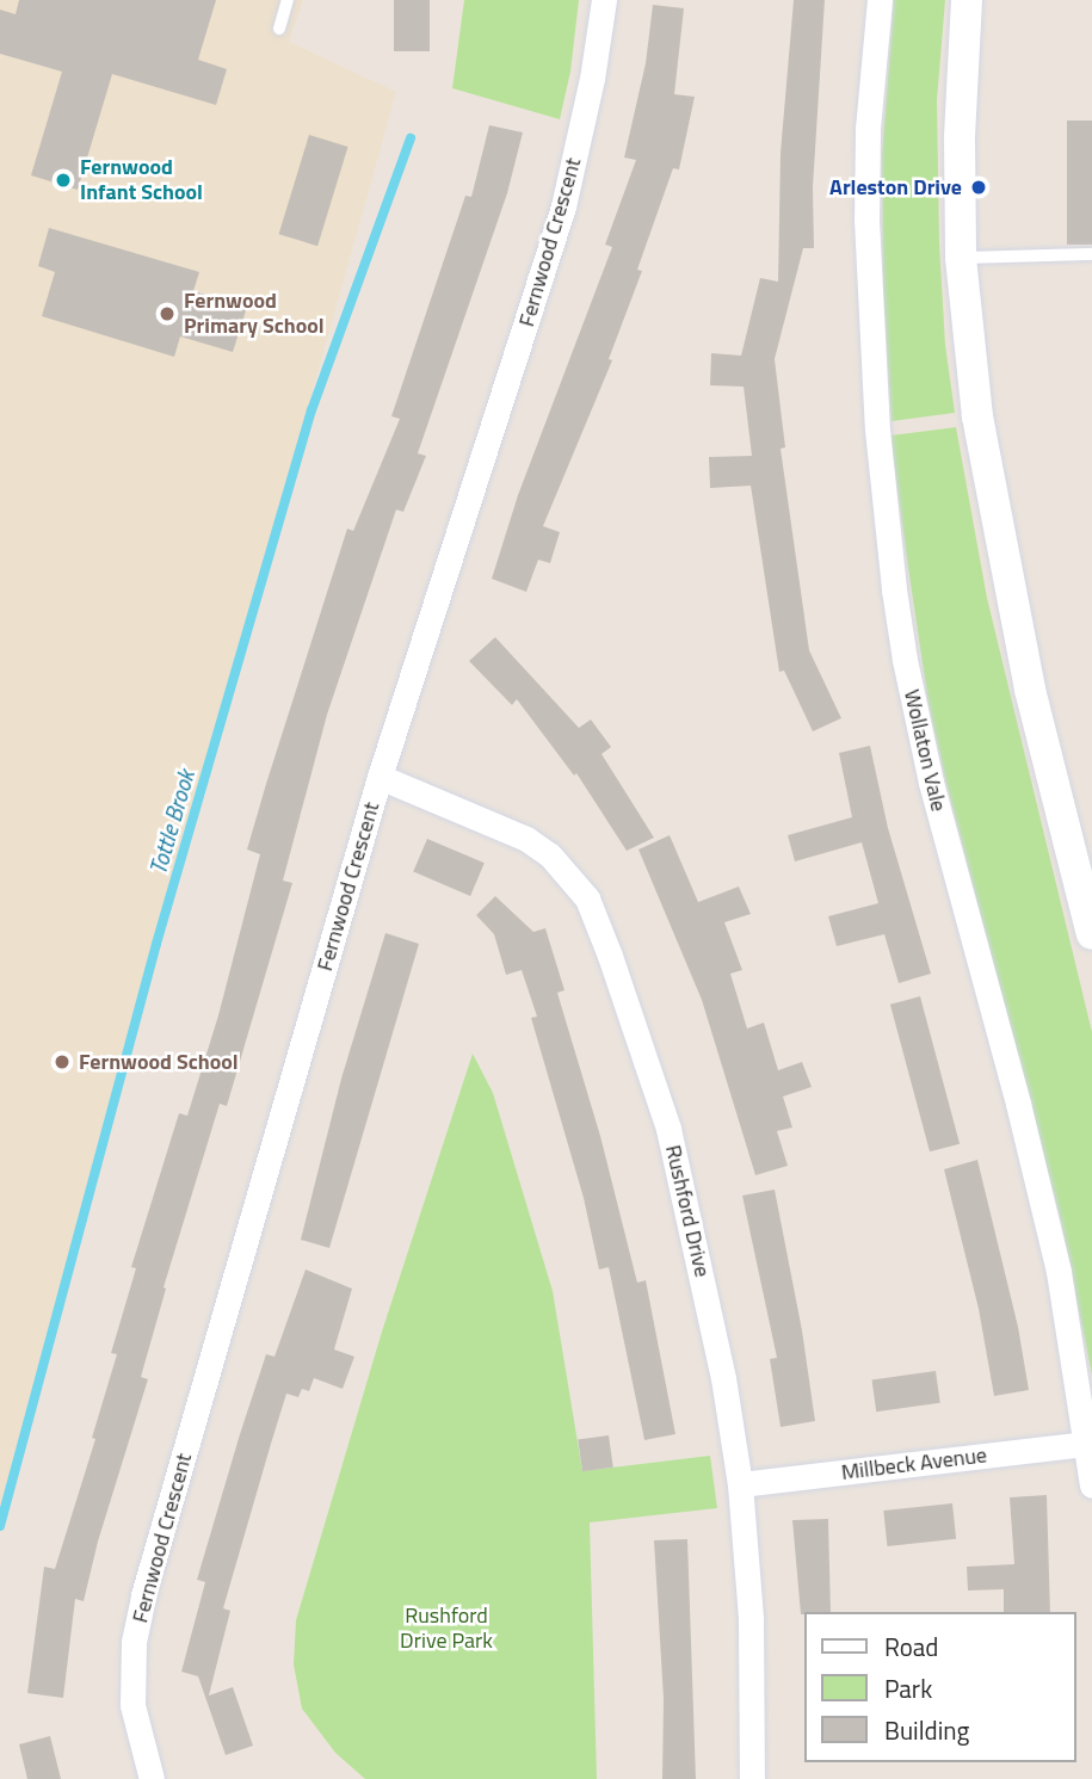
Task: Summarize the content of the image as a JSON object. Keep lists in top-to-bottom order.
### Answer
{
  "streets": {
    "street": [
      "Fernwood Crescent",
      "Wollaton Vale",
      "Rushford Drive",
      "Millbeck Avenue"
    ]
  },
  "crossings": [
    ["Fernwood Crescent", "Rushford Drive"],
    ["Wollaton Vale", "Millbeck Avenue"],
    ["Rushford Drive", "Millbeck Avenue"]
  ],
  "water": ["Tottle Brook"],
  "parks": ["Rushford Drive Park"],
  "places": [
    "Fernwood Infant School",
    "Arleston Drive",
    "Fernwood Primary School",
    "Fernwood School"
  ],
  "legend": ["Road", "Park", "Building"]
}
